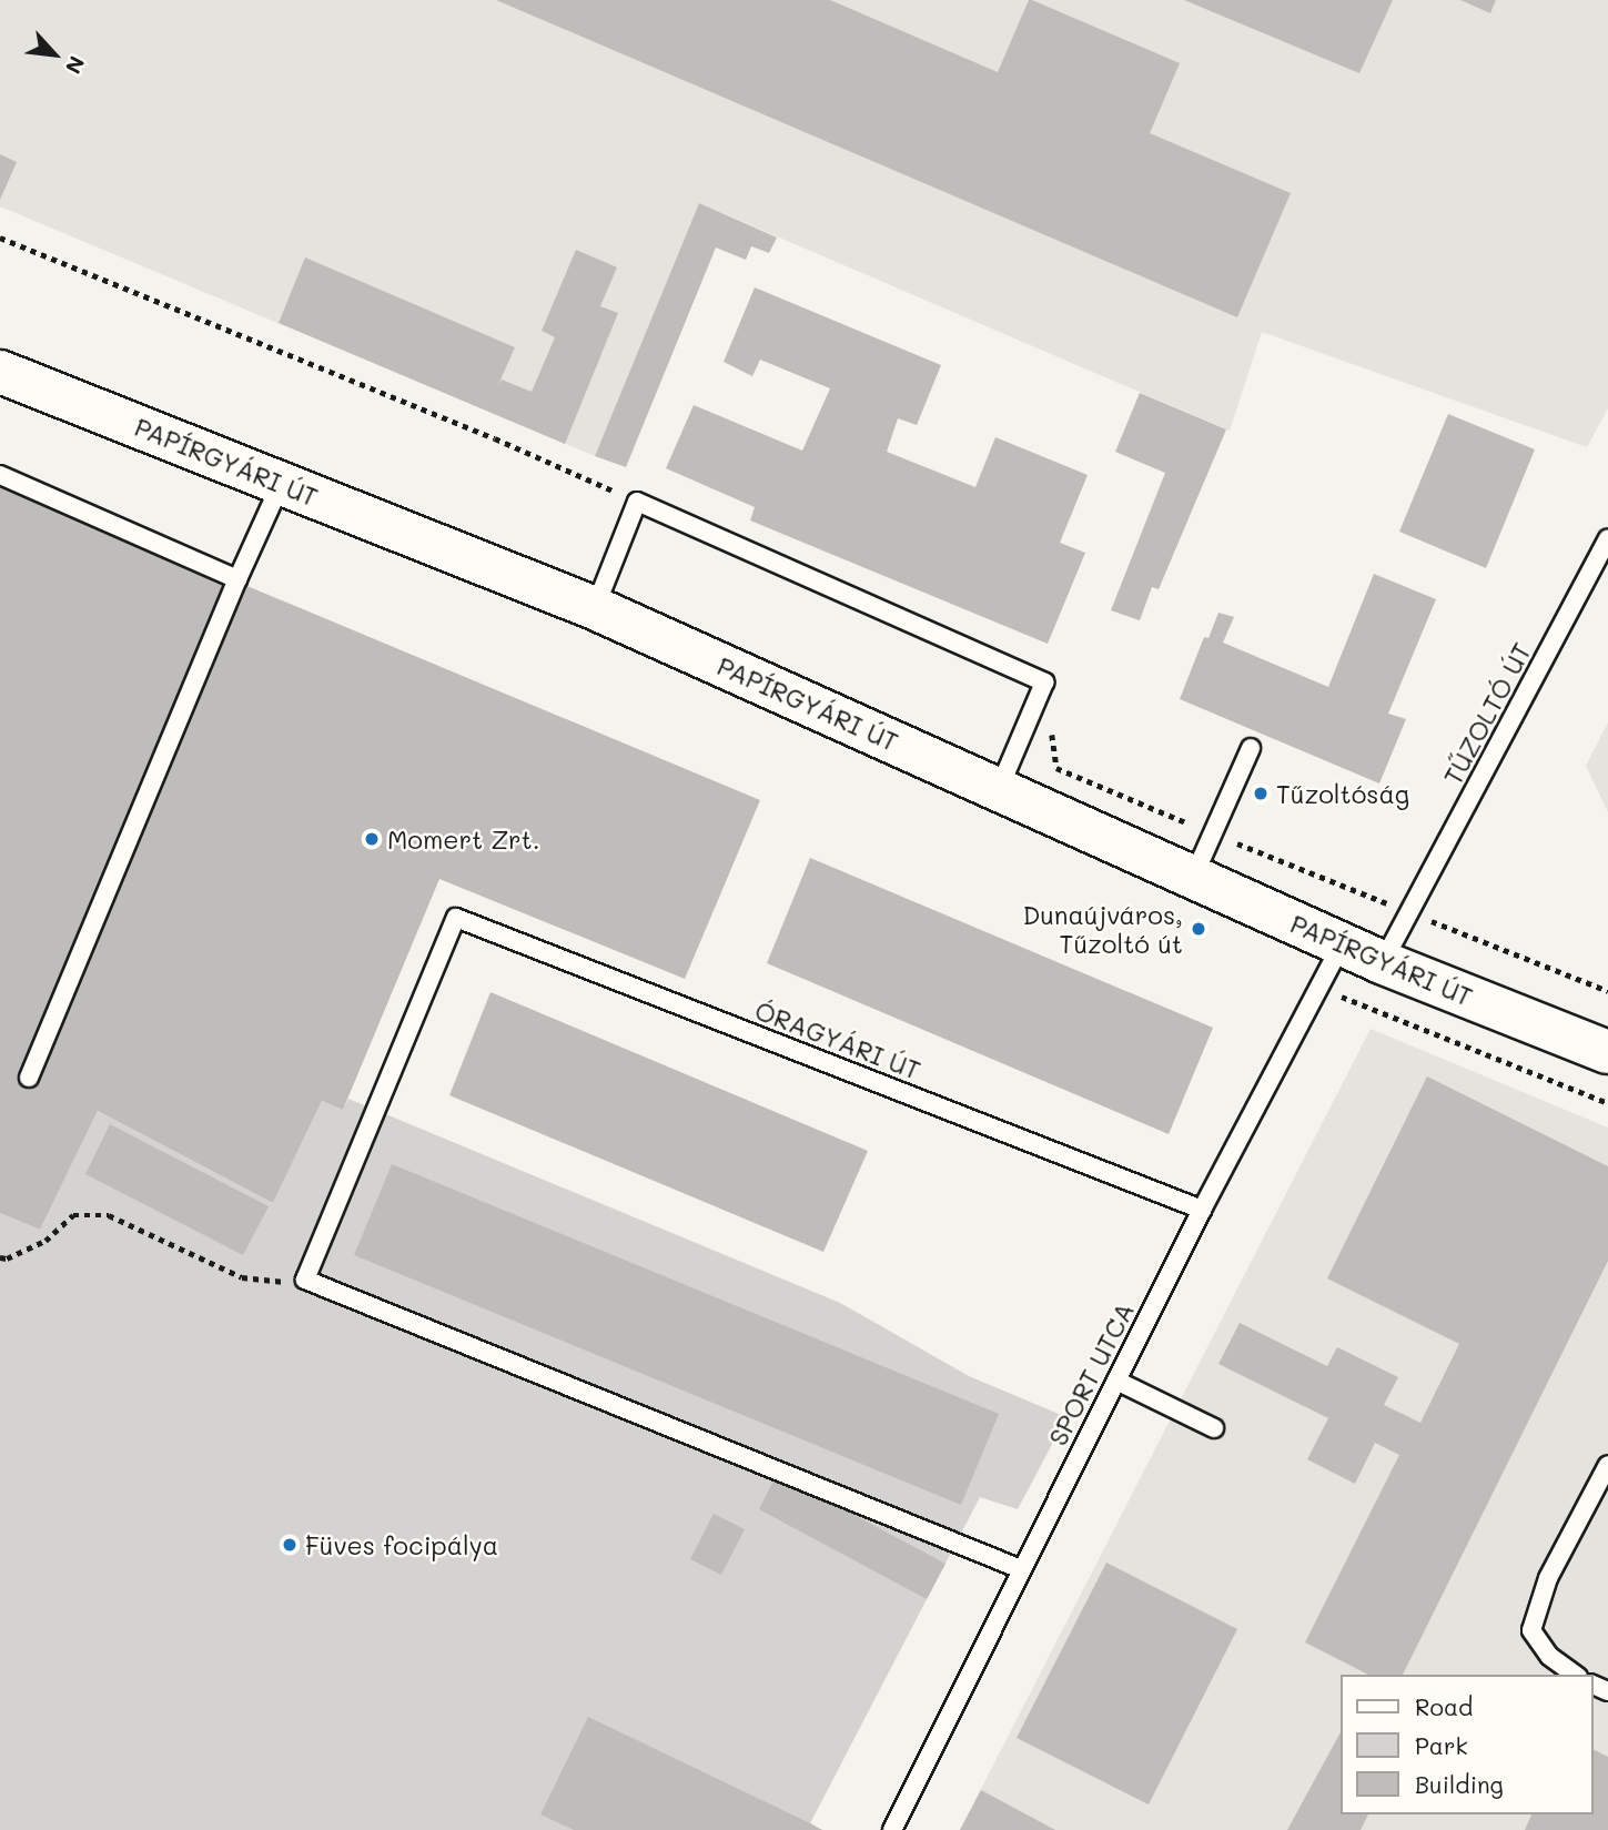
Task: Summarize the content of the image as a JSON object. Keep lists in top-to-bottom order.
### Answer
{
  "streets": {
    "street": ["PAPÍRGYÁRI ÚT"],
    "lane": ["TŰZOLTÓ ÚT", "ÓRAGYÁRI ÚT", "SPORT UTCA"]
  },
  "crossings": [
    ["PAPÍRGYÁRI ÚT", "TŰZOLTÓ ÚT"],
    ["PAPÍRGYÁRI ÚT", "SPORT UTCA"],
    ["ÓRAGYÁRI ÚT", "SPORT UTCA"]
  ],
  "places": [
    "Tűzoltóság",
    "Momert Zrt.",
    "Dunaújváros, Tűzoltó út",
    "Füves focipálya"
  ],
  "legend": ["Road", "Park", "Building"],
  "north": "bottom right"
}
